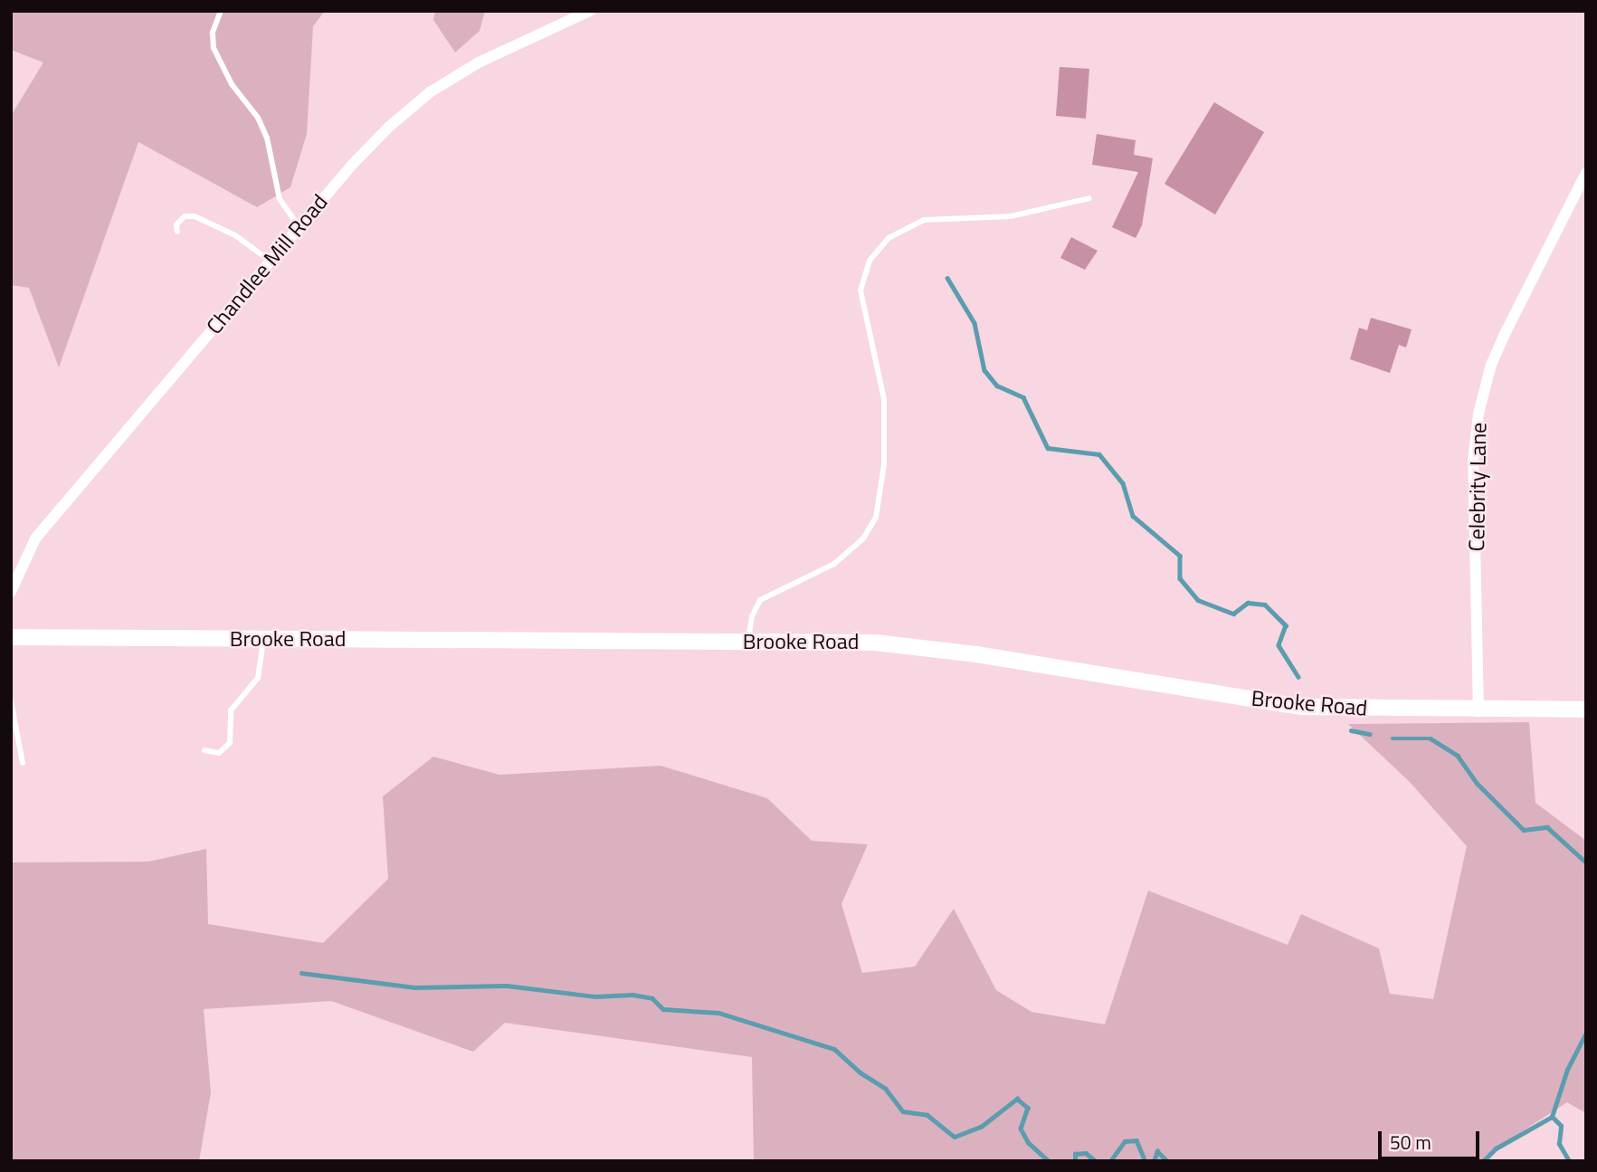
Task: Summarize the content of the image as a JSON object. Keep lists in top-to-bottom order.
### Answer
{
  "streets": {
    "street": ["Chandlee Mill Road", "Celebrity Lane", "Brooke Road"]
  },
  "crossings": [
    ["Celebrity Lane", "Brooke Road"]
  ],
  "scale_bar": "50 m"
}
